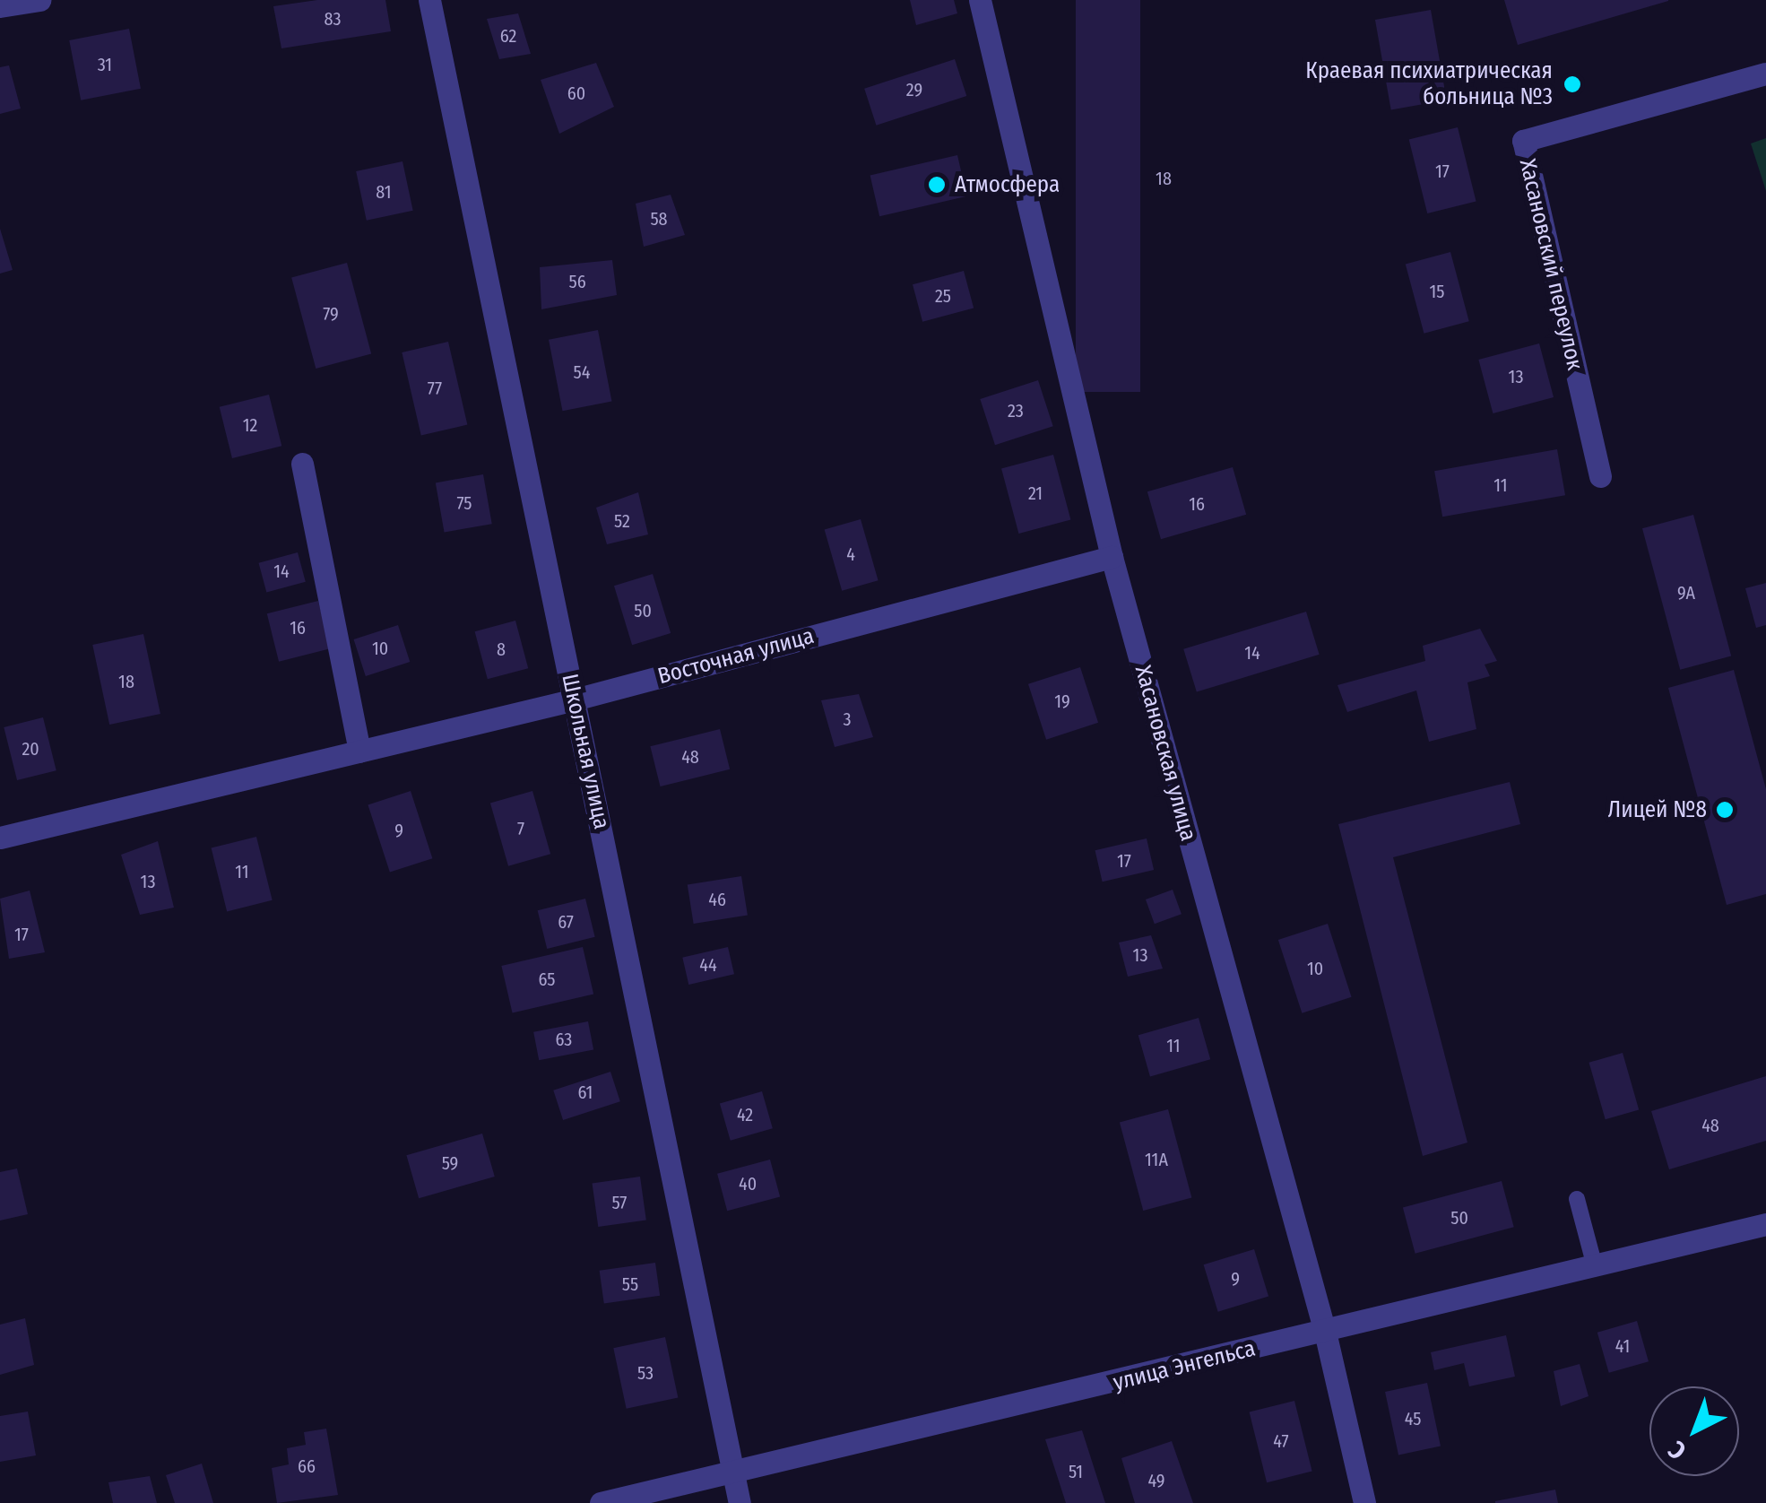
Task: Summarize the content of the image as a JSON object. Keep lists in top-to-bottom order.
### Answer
{
  "streets": {
    "street": [
      "Хасановский переулок",
      "Восточная улица",
      "Школьная улица",
      "Хасановская улица",
      "улица Энгельса"
    ]
  },
  "crossings": [
    ["Восточная улица", "Школьная улица"],
    ["Восточная улица", "Хасановская улица"],
    ["Школьная улица", "улица Энгельса"],
    ["Хасановская улица", "улица Энгельса"]
  ],
  "places": ["Краевая психиатрическая больница №3", "Атмосфера", "Лицей №8"],
  "house_numbers": [
    "83",
    "62",
    "31",
    "29",
    "60",
    "17",
    "18",
    "81",
    "58",
    "56",
    "15",
    "25",
    "79",
    "54",
    "13",
    "77",
    "23",
    "12",
    "11",
    "21",
    "75",
    "16",
    "52",
    "4",
    "14",
    "9А",
    "50",
    "16",
    "10",
    "8",
    "14",
    "18",
    "19",
    "3",
    "20",
    "48",
    "7",
    "9",
    "17",
    "11",
    "13",
    "46",
    "67",
    "17",
    "13",
    "44",
    "10",
    "65",
    "63",
    "11",
    "61",
    "42",
    "48",
    "11А",
    "59",
    "40",
    "57",
    "50",
    "9",
    "55",
    "41",
    "53",
    "45",
    "47",
    "66",
    "51",
    "49"
  ],
  "north": "bottom left"
}
